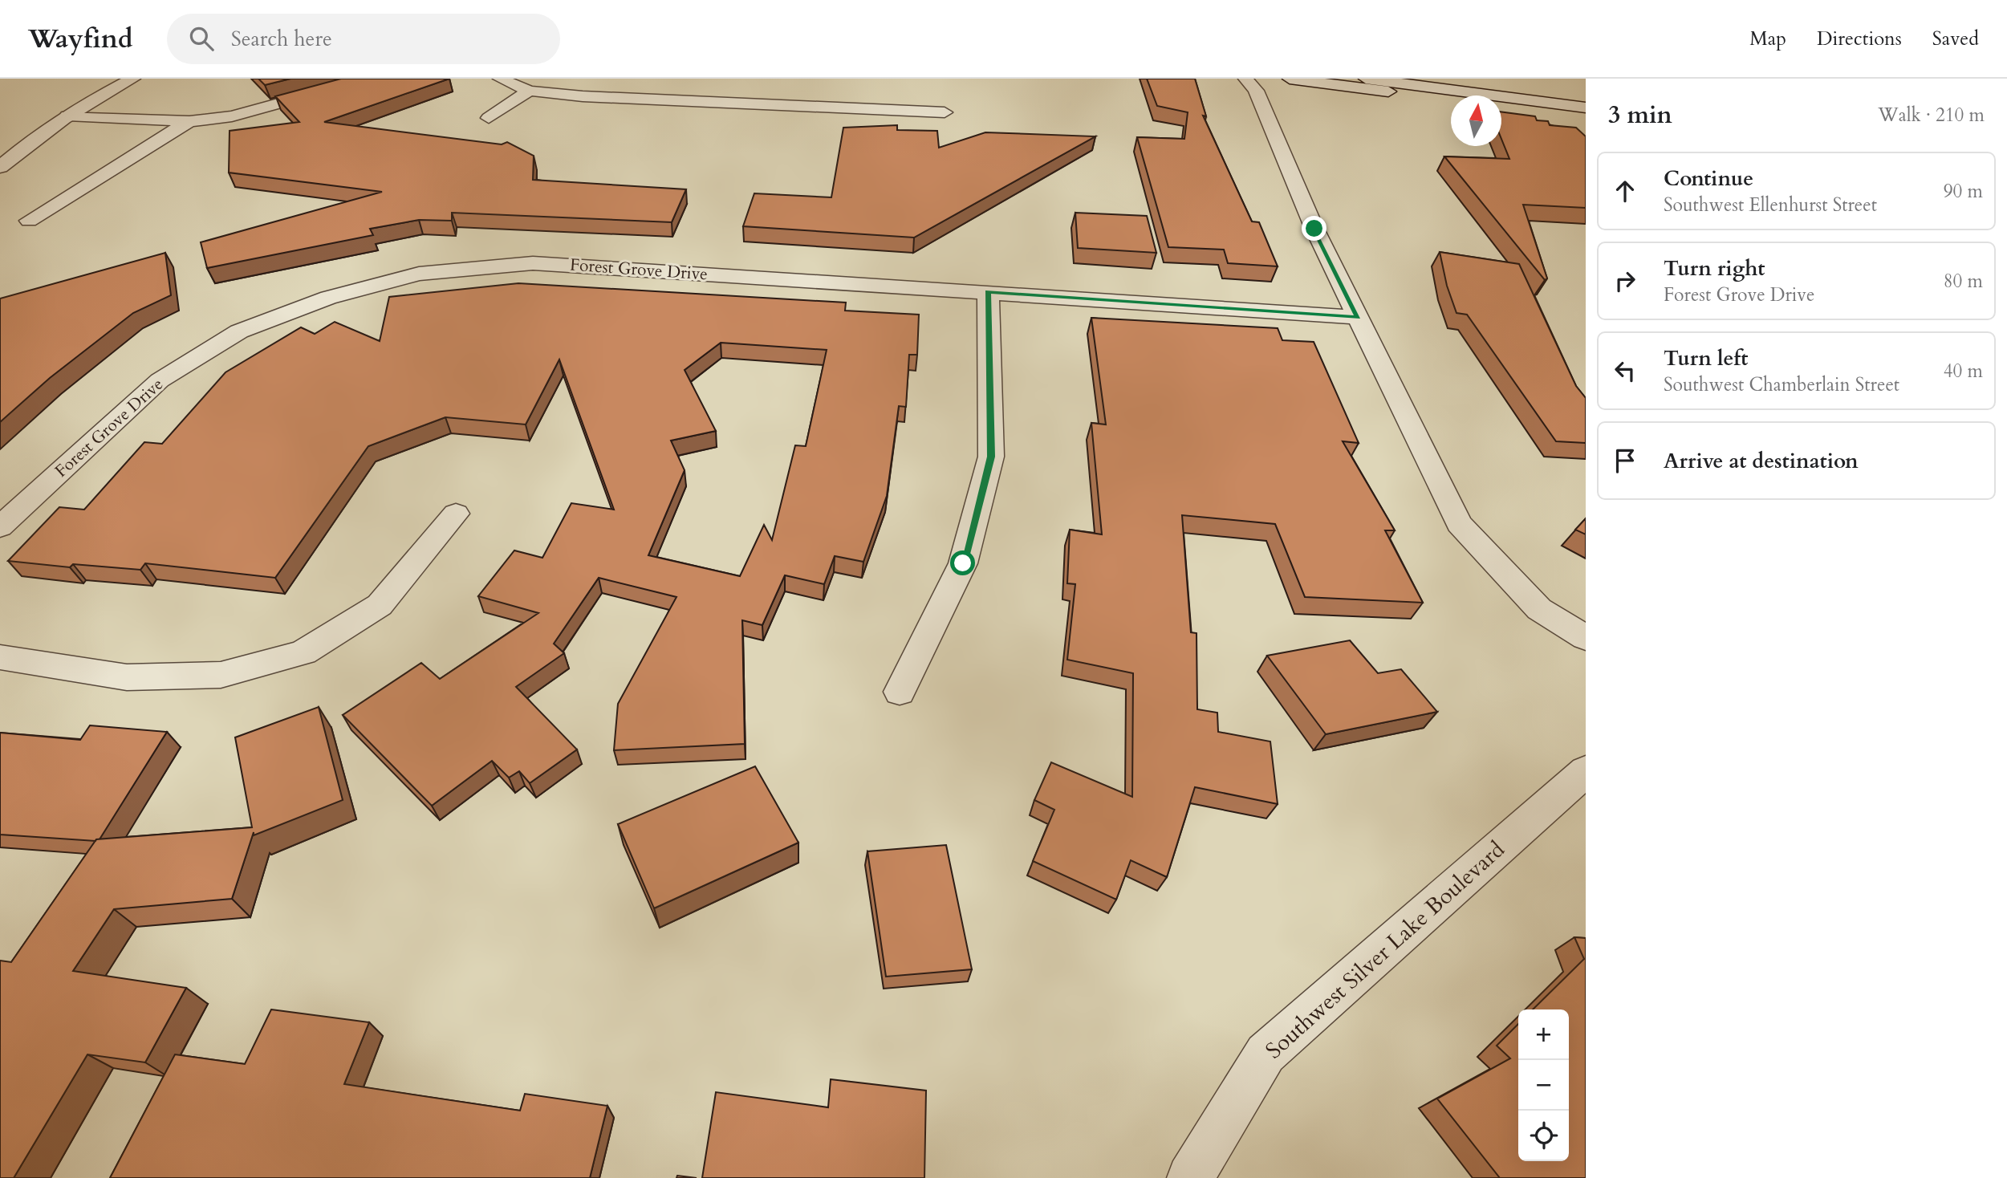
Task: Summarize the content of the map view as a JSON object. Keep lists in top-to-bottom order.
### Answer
{
  "streets": {
    "street": ["Forest Grove Drive", "Southwest Silver Lake Boulevard"]
  },
  "north": "top",
  "page": {
    "header": "Wayfind",
    "search": "Search here",
    "nav": ["Map", "Directions", "Saved"],
    "heading": ["3 min", "Walk · 210 m"],
    "list": [
      ["Continue", "Southwest Ellenhurst Street", "90 m"],
      ["Turn right", "Forest Grove Drive", "80 m"],
      ["Turn left", "Southwest Chamberlain Street", "40 m"],
      "Arrive at destination"
    ],
    "map_buttons": ["+", "−"]
  }
}
